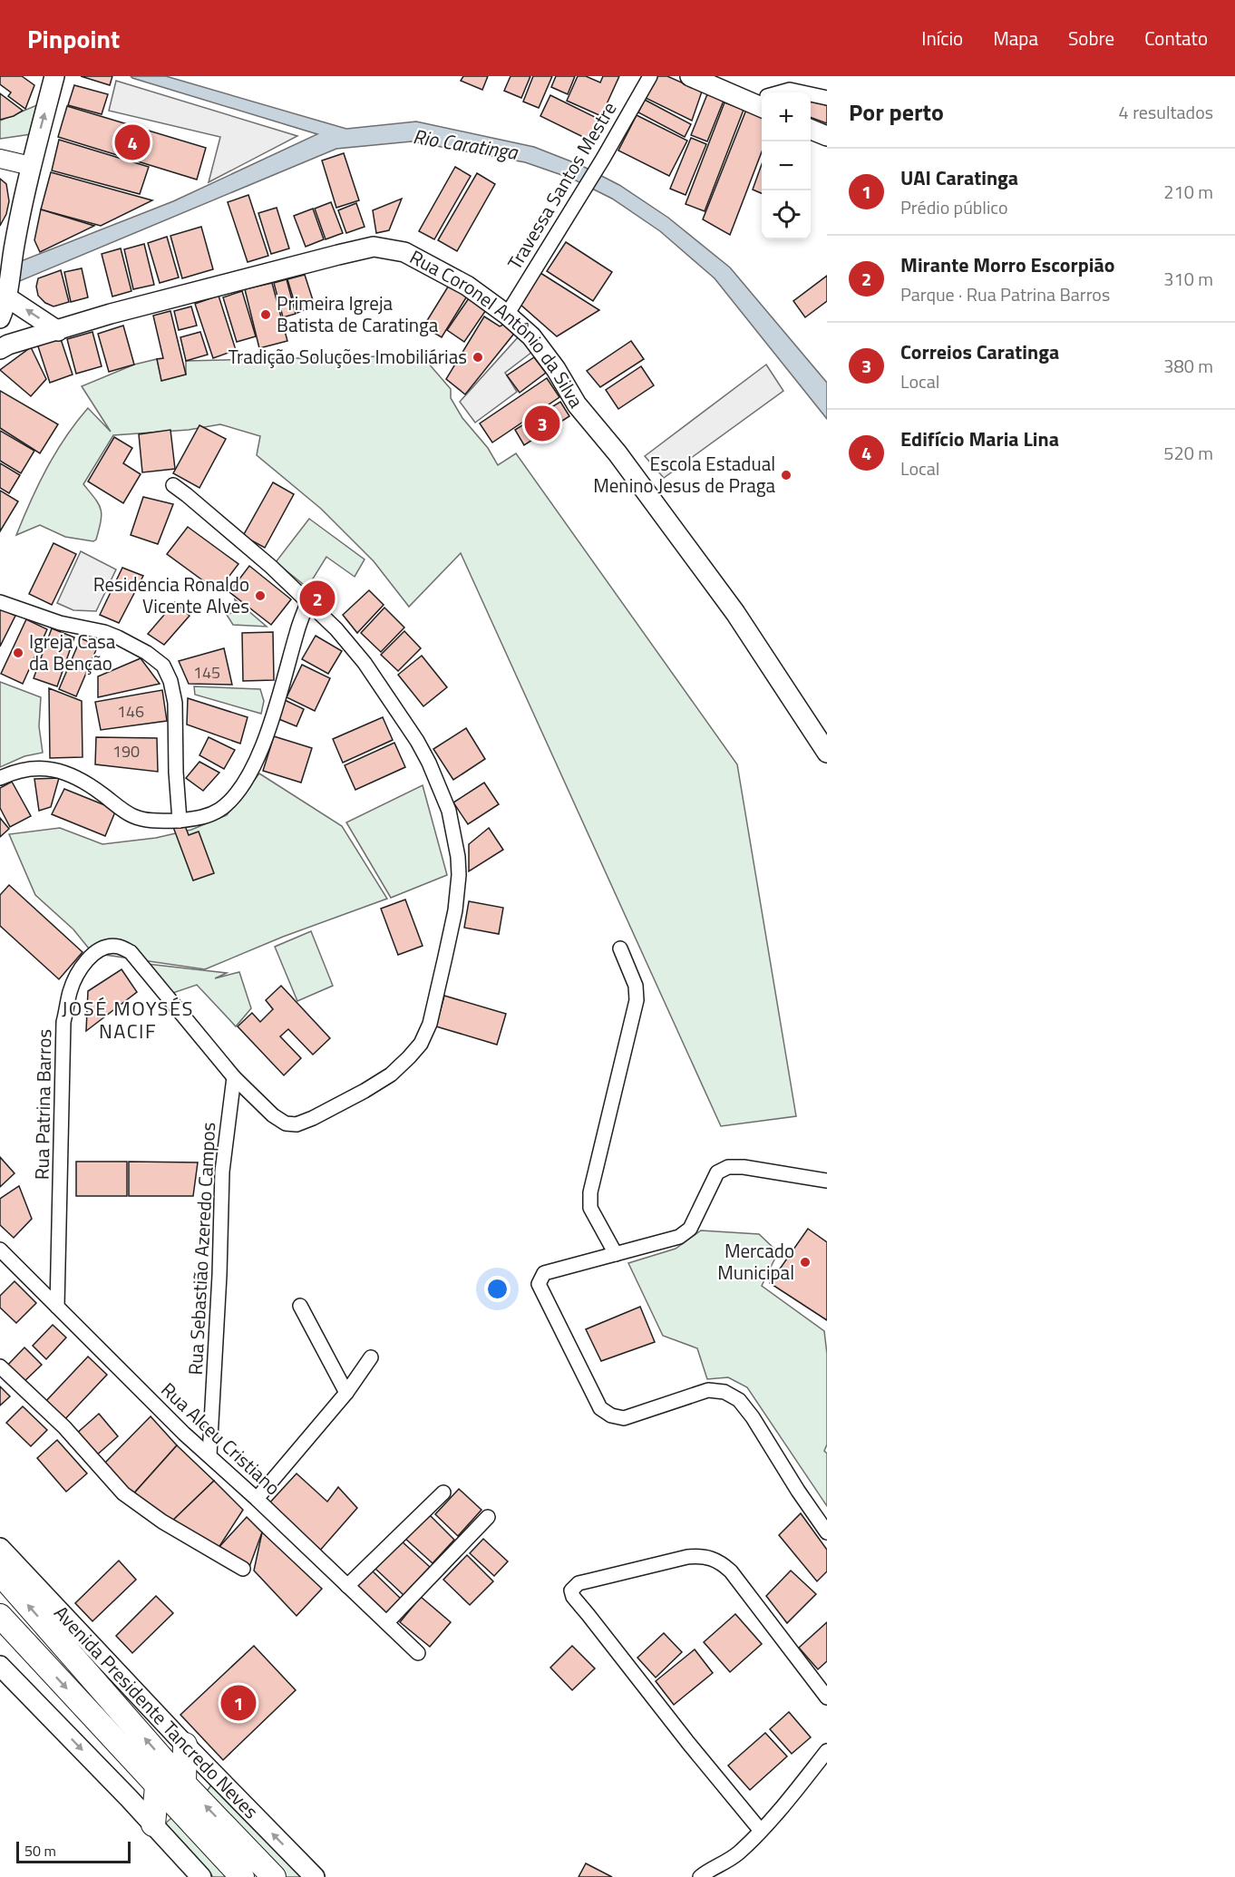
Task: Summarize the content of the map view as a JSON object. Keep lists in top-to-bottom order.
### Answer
{
  "streets": {
    "highway": ["Avenida Presidente Tancredo Neves"],
    "main road": ["Rua Coronel Antônio da Silva"],
    "street": [
      "Travessa Santos Mestre",
      "Rua Patrina Barros",
      "Rua Sebastião Azeredo Campos",
      "Rua Alceu Cristiano"
    ]
  },
  "crossings": [
    ["Travessa Santos Mestre", "Rua Coronel Antônio da Silva"],
    ["Rua Patrina Barros", "Rua Sebastião Azeredo Campos"],
    ["Rua Patrina Barros", "Rua Alceu Cristiano"],
    ["Rua Sebastião Azeredo Campos", "Rua Alceu Cristiano"]
  ],
  "districts": ["JOSÉ MOYSÉS NACIF"],
  "water": ["Rio Caratinga"],
  "places": [
    "Primeira Igreja Batista de Caratinga",
    "Tradição Soluções Imobiliárias",
    "Escola Estadual Menino Jesus de Praga",
    "Residencia Ronaldo Vicente Alves",
    "Igreja Casa da Benção",
    "Mercado Municipal"
  ],
  "house_numbers": ["145", "146", "190"],
  "scale_bar": "50 m",
  "page": {
    "header": "Pinpoint",
    "nav": [
      "Início",
      "Mapa",
      "Sobre",
      "Contato"
    ],
    "heading": ["Por perto", "4 resultados"],
    "map_buttons": ["+", "−"],
    "pins": [
      "4",
      "3",
      "2",
      "1"
    ],
    "list": [
      {
        "mark": "1",
        "name": "UAI Caratinga",
        "note": "Prédio público",
        "value": "210 m"
      },
      {
        "mark": "2",
        "name": "Mirante Morro Escorpião",
        "note": "Parque · Rua Patrina Barros",
        "value": "310 m"
      },
      {
        "mark": "3",
        "name": "Correios Caratinga",
        "note": "Local",
        "value": "380 m"
      },
      {
        "mark": "4",
        "name": "Edifício Maria Lina",
        "note": "Local",
        "value": "520 m"
      }
    ],
    "scale": "50 m"
  }
}
